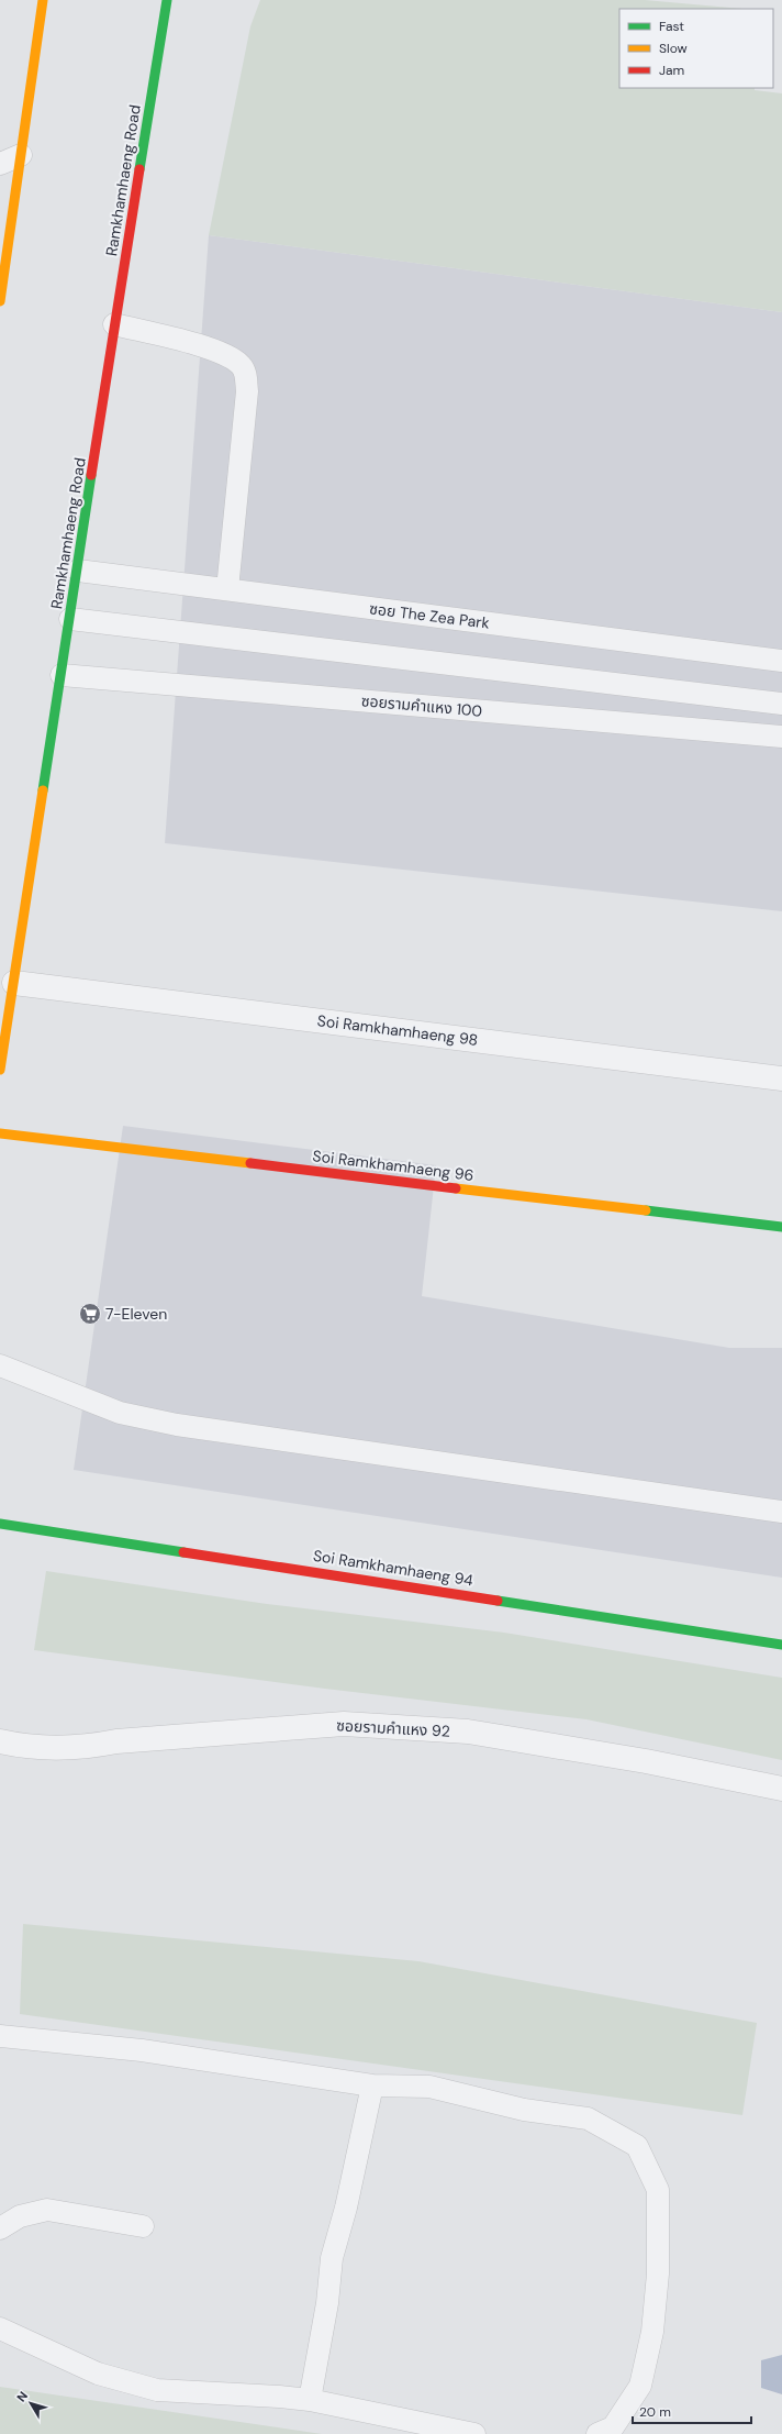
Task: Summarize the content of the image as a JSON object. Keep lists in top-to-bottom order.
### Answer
{
  "streets": {
    "street": [
      "Ramkhamhaeng Road",
      "Soi Ramkhamhaeng 98",
      "Soi Ramkhamhaeng 96",
      "Soi Ramkhamhaeng 94",
      "ซอยรามคําแหง 92"
    ],
    "lane": ["ซอย The Zea Park", "ซอยรามคำแหง 100"]
  },
  "crossings": [
    ["Ramkhamhaeng Road", "ซอย The Zea Park"],
    ["Ramkhamhaeng Road", "ซอยรามคำแหง 100"],
    ["Ramkhamhaeng Road", "Soi Ramkhamhaeng 98"]
  ],
  "places": {
    "supermarket": ["7-Eleven"]
  },
  "legend": ["Fast", "Slow", "Jam"],
  "scale_bar": "20 m",
  "north": "top left"
}
